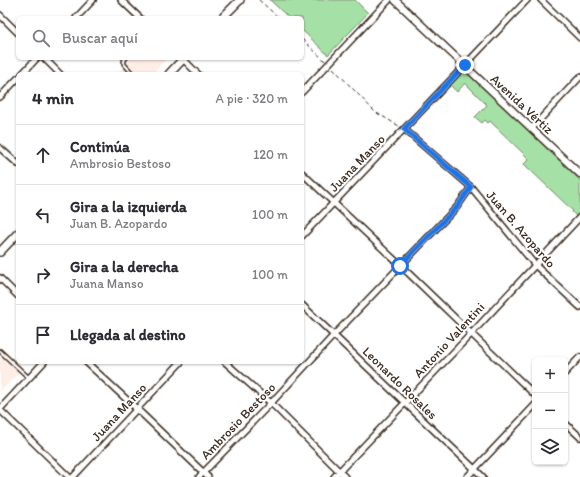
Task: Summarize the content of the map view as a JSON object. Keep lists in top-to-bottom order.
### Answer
{
  "streets": {
    "street": [
      "Avenida Vértiz",
      "Juana Manso",
      "Juan B. Azopardo",
      "Antonio Valentini",
      "Leonardo Rosales",
      "Ambrosio Bestoso"
    ]
  },
  "crossings": [
    ["Avenida Vértiz", "Juana Manso"],
    ["Juana Manso", "Juan B. Azopardo"],
    ["Juan B. Azopardo", "Antonio Valentini"],
    ["Juan B. Azopardo", "Ambrosio Bestoso"],
    ["Antonio Valentini", "Leonardo Rosales"],
    ["Leonardo Rosales", "Ambrosio Bestoso"]
  ],
  "page": {
    "search": "Buscar aquí",
    "heading": ["4 min", "A pie · 320 m"],
    "list": [
      ["Continúa", "Ambrosio Bestoso", "120 m"],
      ["Gira a la izquierda", "Juan B. Azopardo", "100 m"],
      ["Gira a la derecha", "Juana Manso", "100 m"],
      "Llegada al destino"
    ],
    "map_buttons": ["+", "−"]
  }
}
